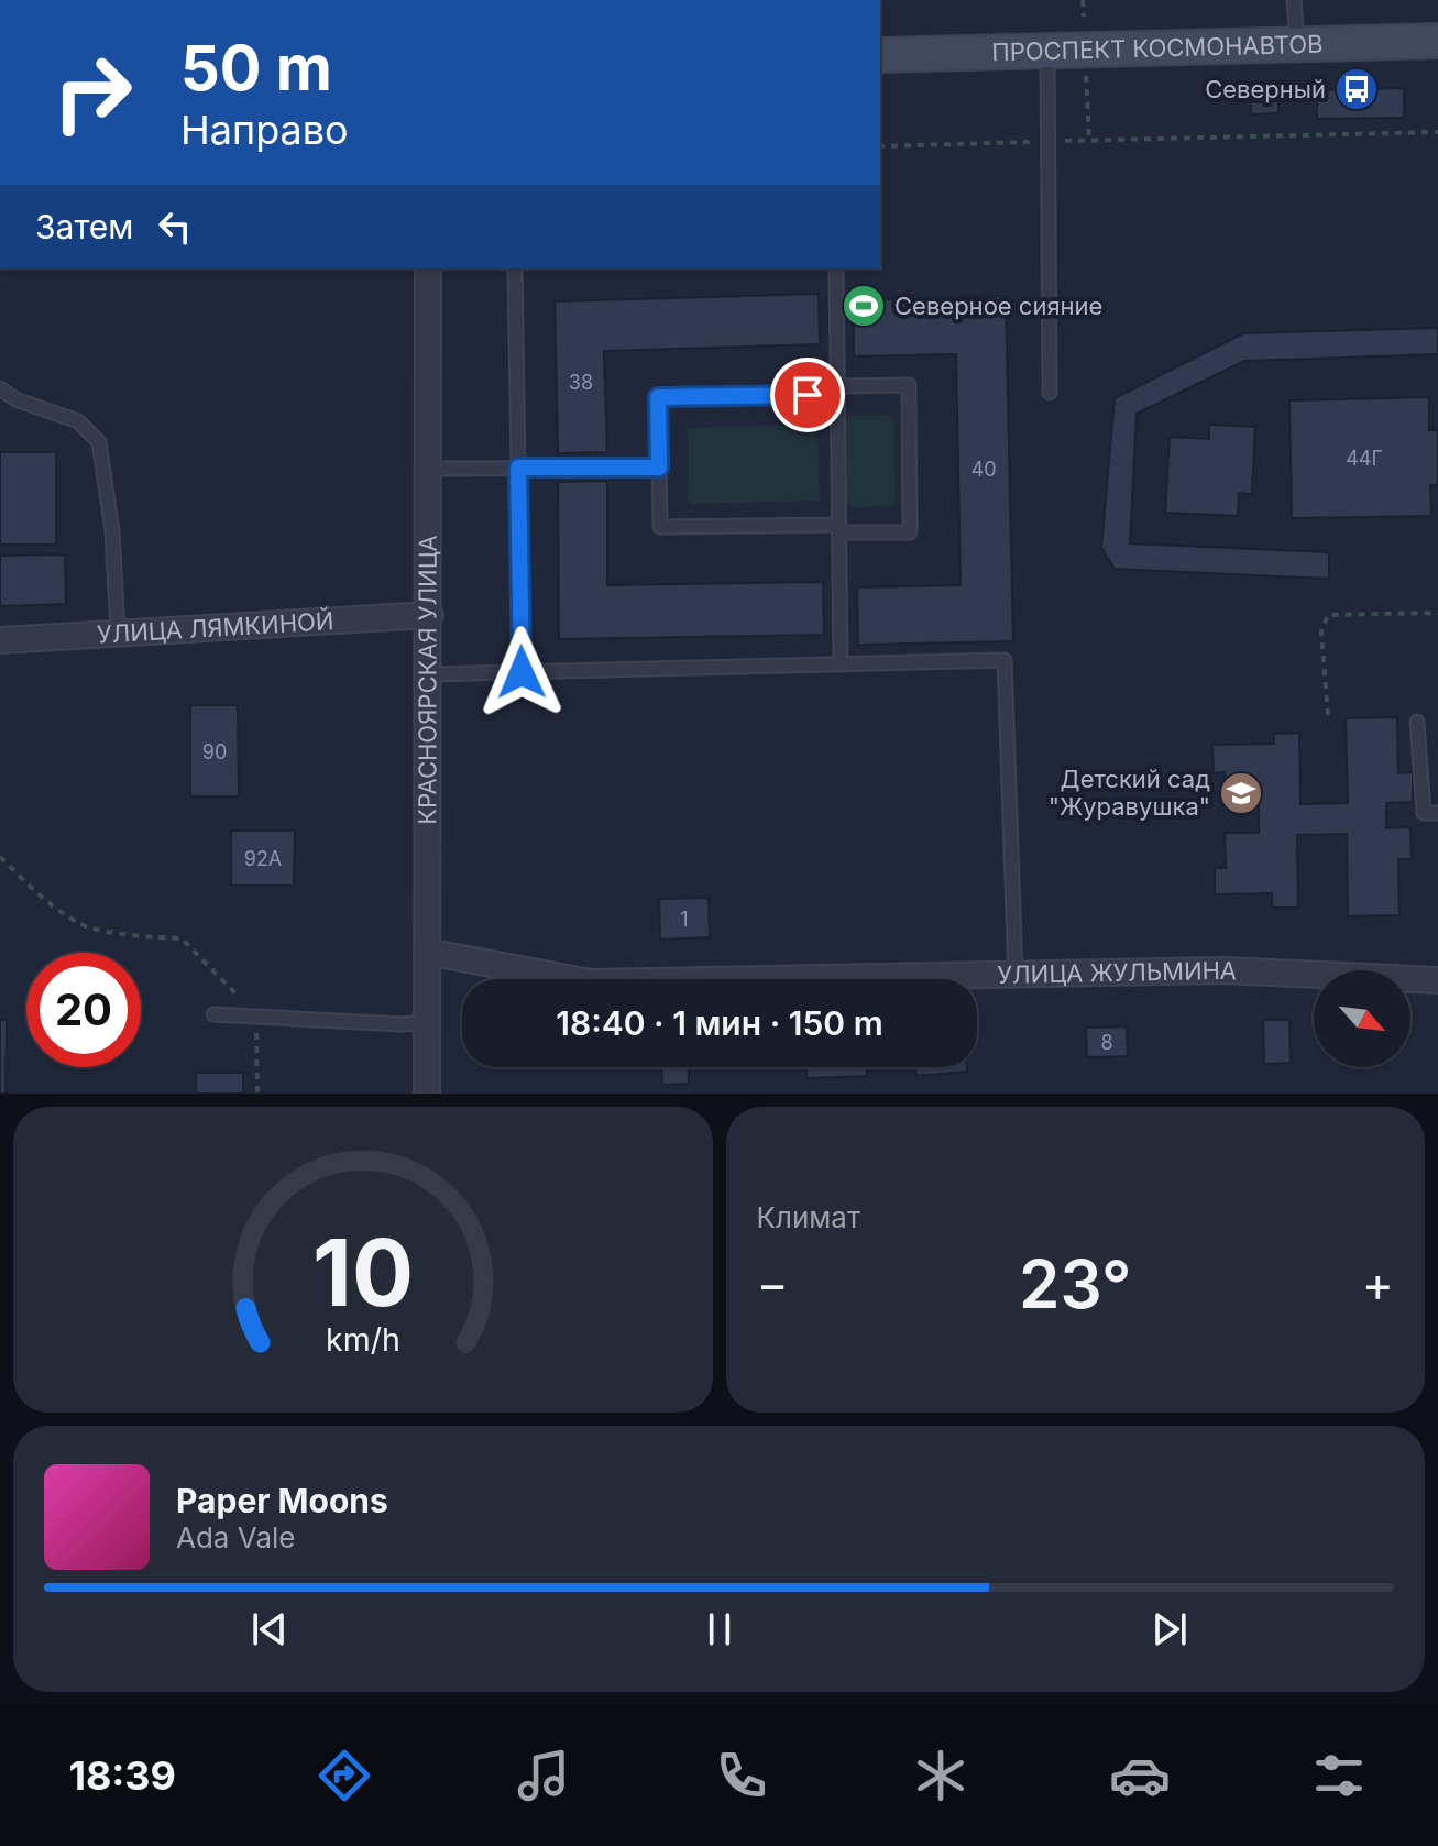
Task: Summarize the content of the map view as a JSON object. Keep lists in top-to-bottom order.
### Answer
{
  "streets": {
    "main road": ["ПРОСПЕКТ КОСМОНАВТОВ"],
    "street": ["УЛИЦА ЛЯМКИНОЙ", "КРАСНОЯРСКАЯ УЛИЦА", "УЛИЦА ЖУЛЬМИНА"]
  },
  "crossings": [
    ["УЛИЦА ЛЯМКИНОЙ", "КРАСНОЯРСКАЯ УЛИЦА"],
    ["КРАСНОЯРСКАЯ УЛИЦА", "УЛИЦА ЖУЛЬМИНА"]
  ],
  "places": {
    "bus stop": ["Северный"],
    "sports": ["Северное сияние"],
    "school or university": ["Детский сад \"Журавушка\""]
  },
  "house_numbers": [
    "38",
    "44Г",
    "40",
    "90",
    "92А",
    "1",
    "8"
  ],
  "north": "bottom right",
  "page": {
    "turn": ["50 m", "Направо"],
    "then": "Затем",
    "limit": "20",
    "trip": "18:40 · 1 мин · 150 m",
    "tile": "Климат",
    "heat": ["−", "23°", "+"],
    "song": ["Paper Moons", "Ada Vale"],
    "tabs": "18:39",
    "gauge": ["10", "km/h"]
  }
}
